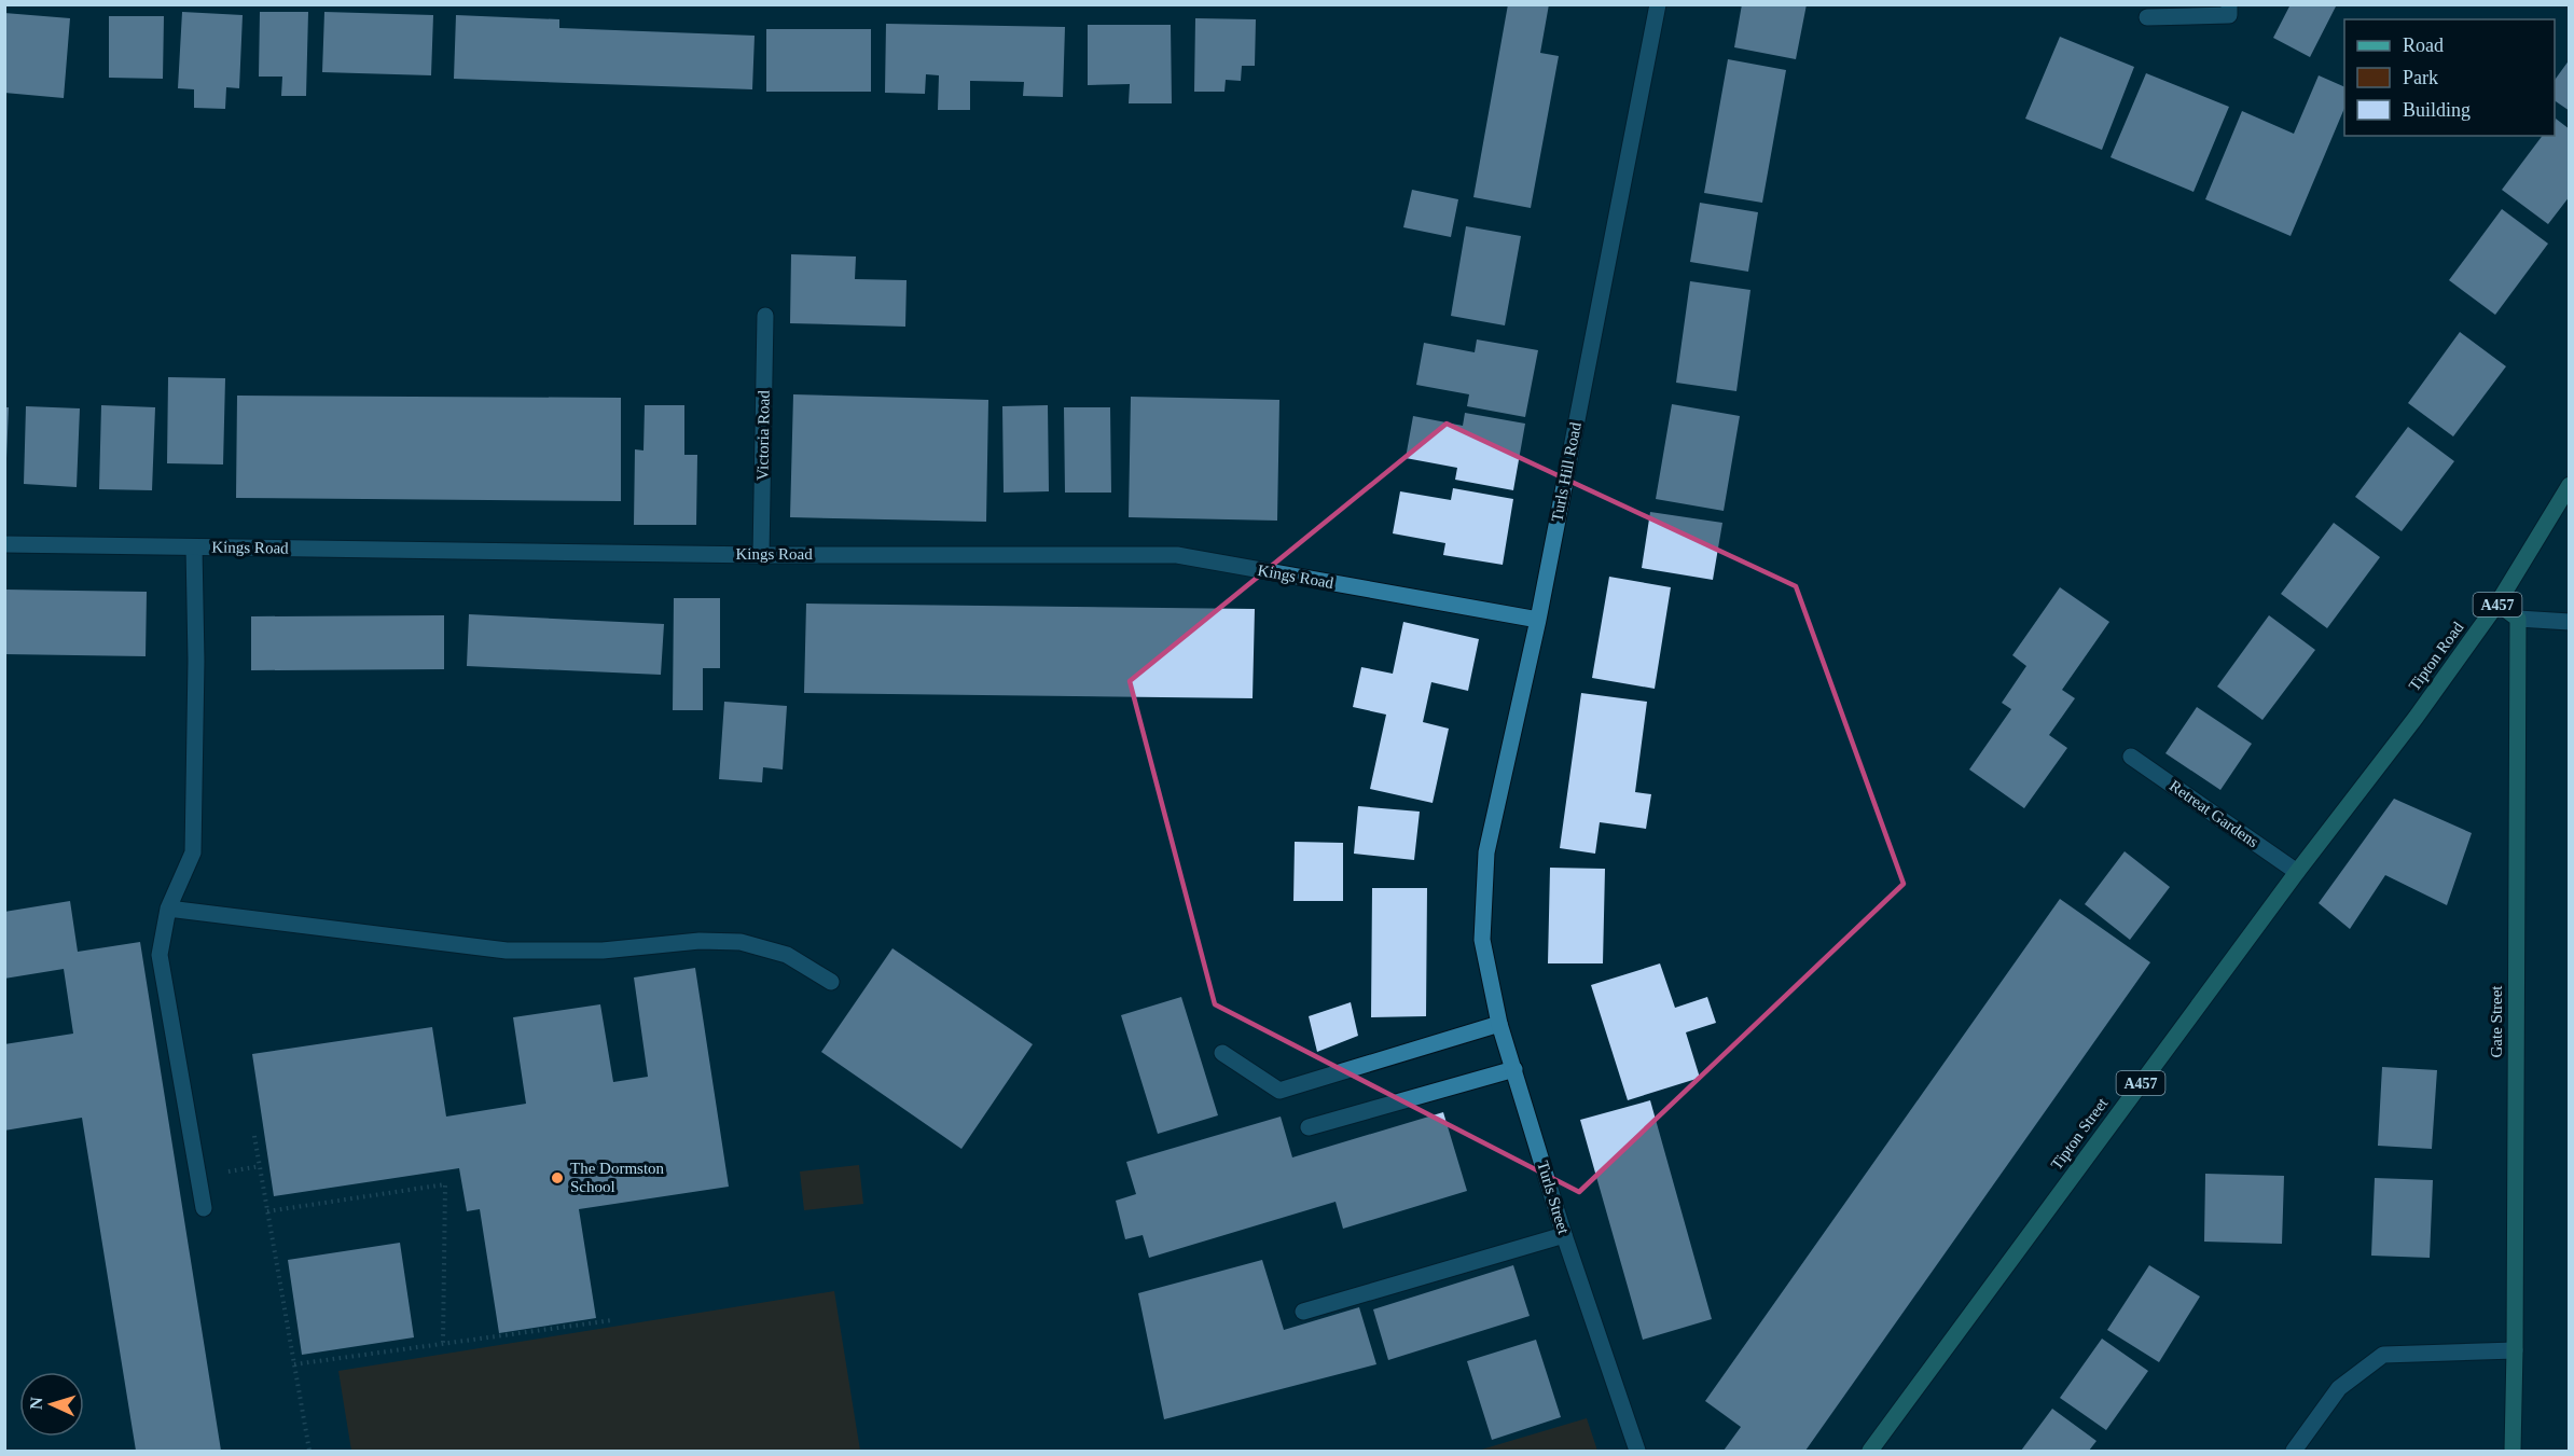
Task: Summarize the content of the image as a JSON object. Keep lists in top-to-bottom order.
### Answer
{
  "streets": {
    "main road": [
      "A457",
      "Tipton Road",
      "Gate Street",
      "Tipton Street"
    ],
    "street": [
      "Victoria Road",
      "Turls Hill Road",
      "Kings Road",
      "Retreat Gardens",
      "Turls Street"
    ]
  },
  "crossings": [
    ["Victoria Road", "Kings Road"],
    ["Turls Hill Road", "Kings Road"],
    ["Turls Hill Road", "Turls Street"],
    ["A457", "Tipton Road"],
    ["A457", "Gate Street"],
    ["Tipton Road", "Tipton Street"],
    ["Retreat Gardens", "Tipton Street"]
  ],
  "places": ["The Dormston School"],
  "legend": ["Road", "Park", "Building"],
  "north": "left"
}
